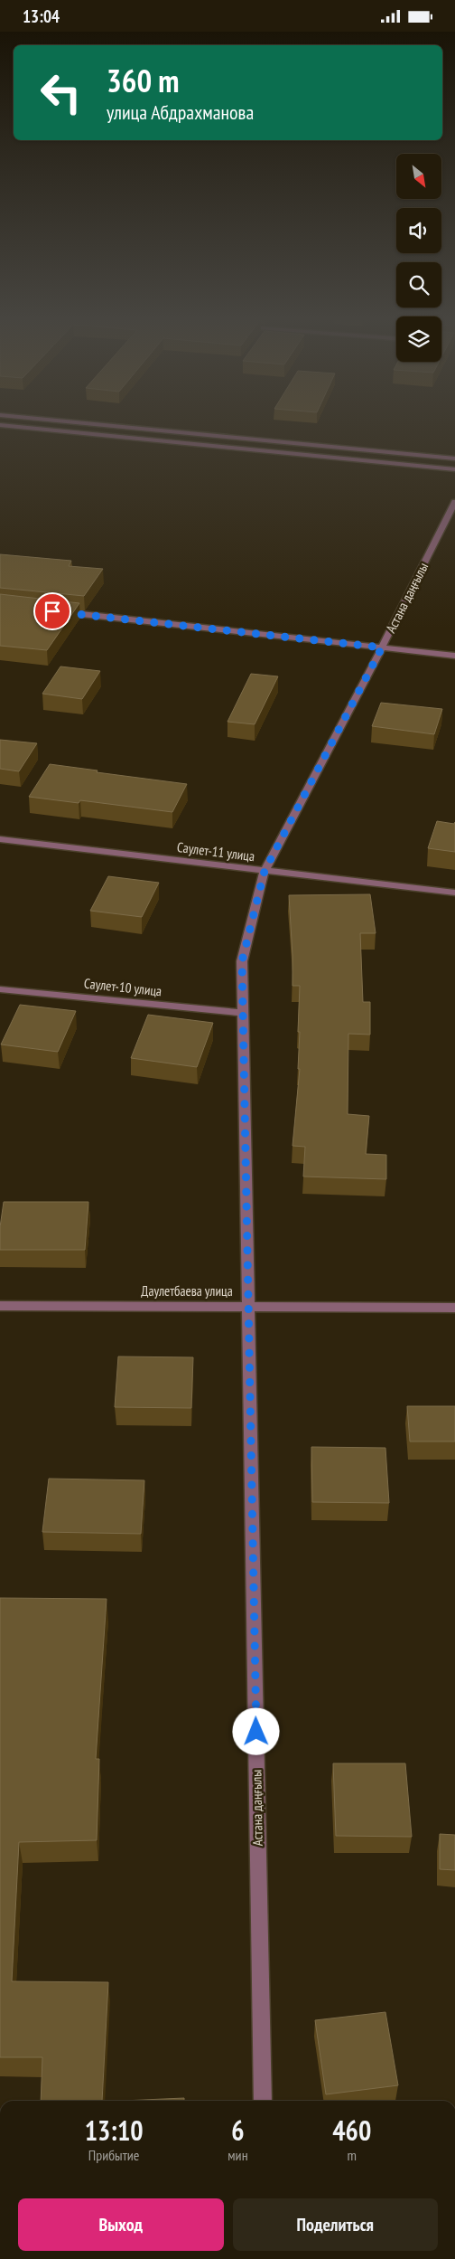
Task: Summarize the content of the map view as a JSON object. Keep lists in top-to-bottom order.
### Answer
{
  "streets": {
    "street": [
      "Астана даңғылы",
      "Саулет-11 улица",
      "Саулет-10 улица",
      "Даулетбаева улица"
    ]
  },
  "crossings": [
    ["Астана даңғылы", "Саулет-11 улица"],
    ["Астана даңғылы", "Саулет-10 улица"],
    ["Астана даңғылы", "Даулетбаева улица"]
  ],
  "north": "bottom right",
  "page": {
    "status": "13:04",
    "turn": ["360 m", "улица Абдрахманова"],
    "eta": [
      "13:10",
      "Прибытие",
      "6",
      "мин",
      "460",
      "m"
    ],
    "buttons": ["Выход", "Поделиться"]
  }
}
